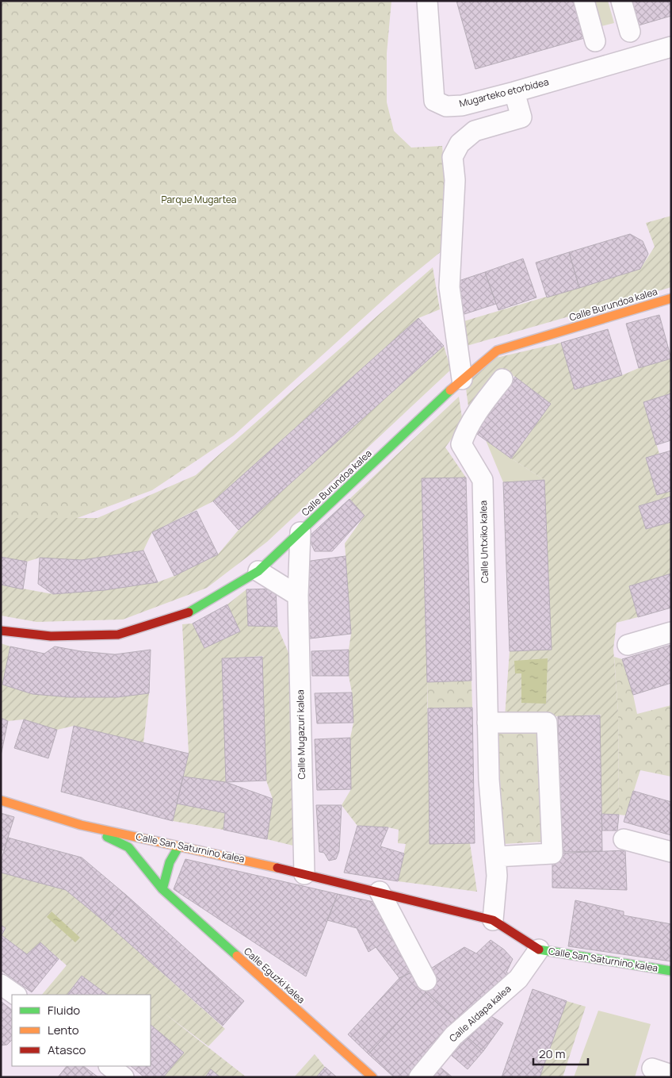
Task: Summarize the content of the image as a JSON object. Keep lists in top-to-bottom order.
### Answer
{
  "streets": {
    "street": [
      "Mugarteko etorbidea",
      "Calle Burundoa kalea",
      "Calle Untxiko kalea",
      "Calle Mugazuri kalea",
      "Calle San Saturnino kalea",
      "Calle Eguzki kalea",
      "Calle Aldapa kalea"
    ]
  },
  "crossings": [
    ["Calle Burundoa kalea", "Calle Mugazuri kalea"],
    ["Calle Untxiko kalea", "Calle San Saturnino kalea"],
    ["Calle Mugazuri kalea", "Calle San Saturnino kalea"],
    ["Calle San Saturnino kalea", "Calle Eguzki kalea"],
    ["Calle San Saturnino kalea", "Calle Aldapa kalea"]
  ],
  "parks": ["Parque Mugartea"],
  "legend": ["Fluido", "Lento", "Atasco"],
  "scale_bar": "20 m"
}
